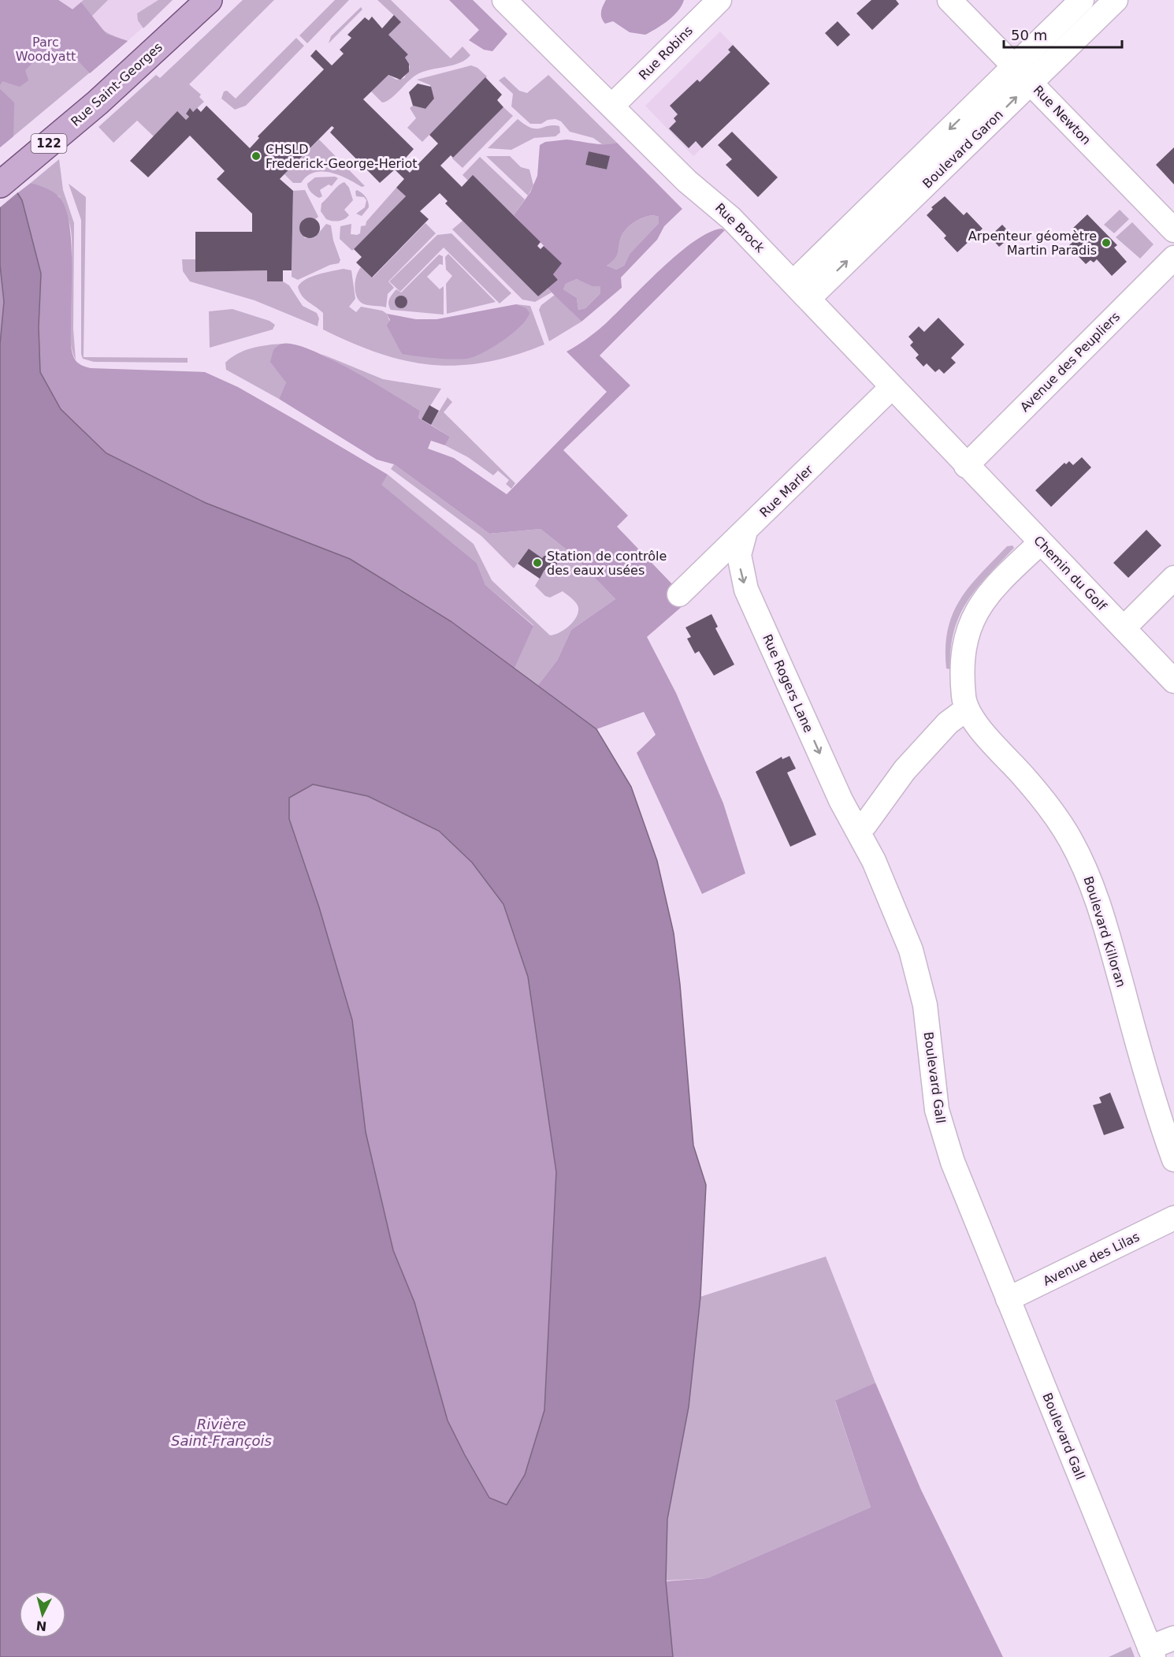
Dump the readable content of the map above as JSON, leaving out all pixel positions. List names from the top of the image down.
{
  "streets": {
    "main road": ["Rue Saint-Georges", "122"],
    "street": [
      "Rue Robins",
      "Rue Newton",
      "Boulevard Garon",
      "Rue Brock",
      "Avenue des Peupliers",
      "Rue Marler",
      "Chemin du Golf",
      "Rue Rogers Lane",
      "Boulevard Killoran",
      "Boulevard Gall",
      "Avenue des Lilas"
    ]
  },
  "crossings": [
    ["Rue Robins", "Rue Brock"],
    ["Rue Newton", "Boulevard Garon"],
    ["Boulevard Garon", "Rue Brock"],
    ["Rue Brock", "Avenue des Peupliers"],
    ["Rue Brock", "Rue Marler"],
    ["Rue Brock", "Chemin du Golf"],
    ["Avenue des Peupliers", "Chemin du Golf"],
    ["Rue Marler", "Rue Rogers Lane"],
    ["Rue Rogers Lane", "Boulevard Gall"],
    ["Boulevard Gall", "Avenue des Lilas"]
  ],
  "one_way": ["Rue Rogers Lane"],
  "water": ["Rivière Saint-François"],
  "parks": ["Parc Woodyatt"],
  "places": ["CHSLD Frederick-George-Heriot", "Arpenteur géomètre Martin Paradis", "Station de contrôle des eaux usées"],
  "scale_bar": "50 m",
  "north": "bottom"
}
